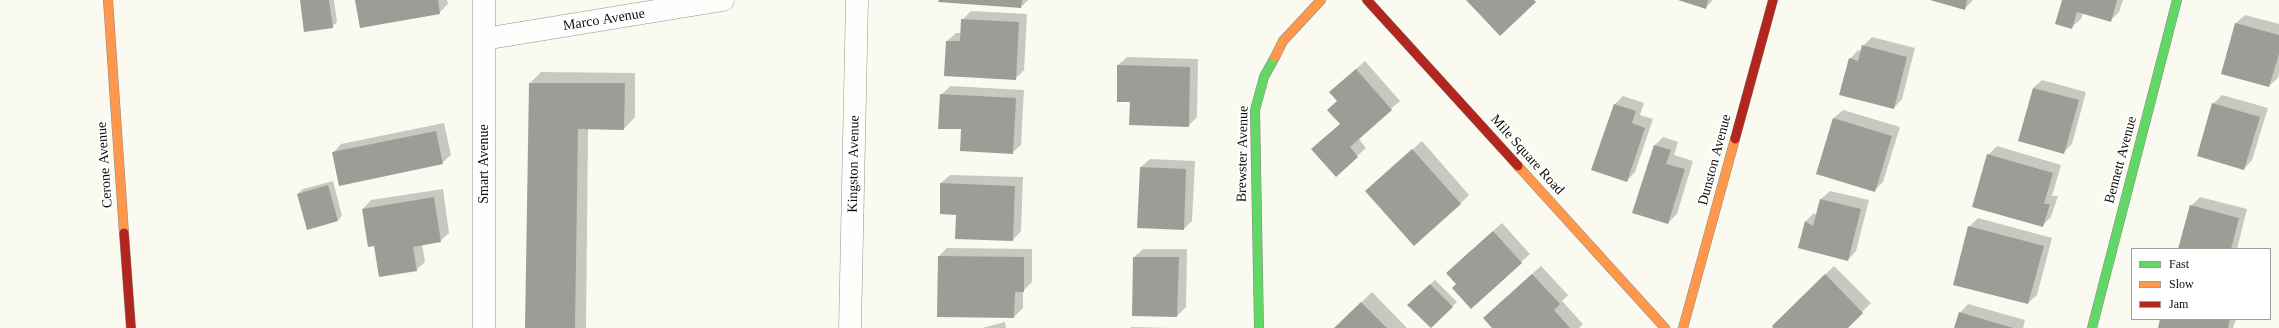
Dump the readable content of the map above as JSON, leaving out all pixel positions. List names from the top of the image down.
{
  "streets": {
    "street": [
      "Marco Avenue",
      "Brewster Avenue",
      "Mile Square Road",
      "Dunston Avenue",
      "Bennett Avenue",
      "Smart Avenue",
      "Kingston Avenue",
      "Cerone Avenue"
    ]
  },
  "crossings": [
    ["Marco Avenue", "Smart Avenue"]
  ],
  "legend": ["Fast", "Slow", "Jam"]
}
